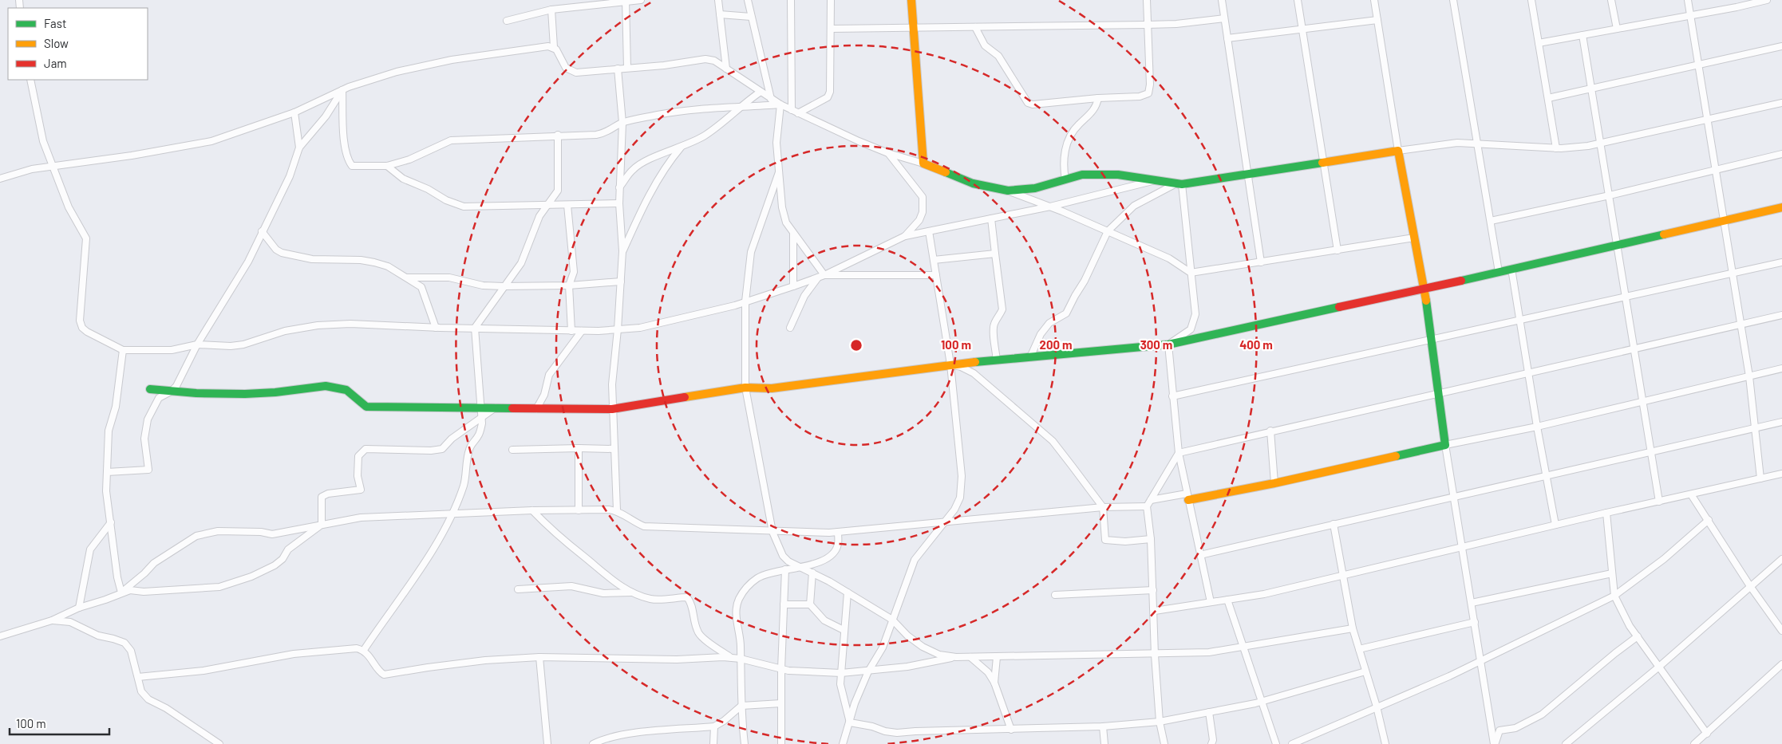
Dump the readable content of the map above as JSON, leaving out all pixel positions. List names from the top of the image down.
{
  "legend": ["Fast", "Slow", "Jam"],
  "scale_bar": "100 m",
  "rings": [
    "100 m",
    "200 m",
    "300 m",
    "400 m"
  ]
}
